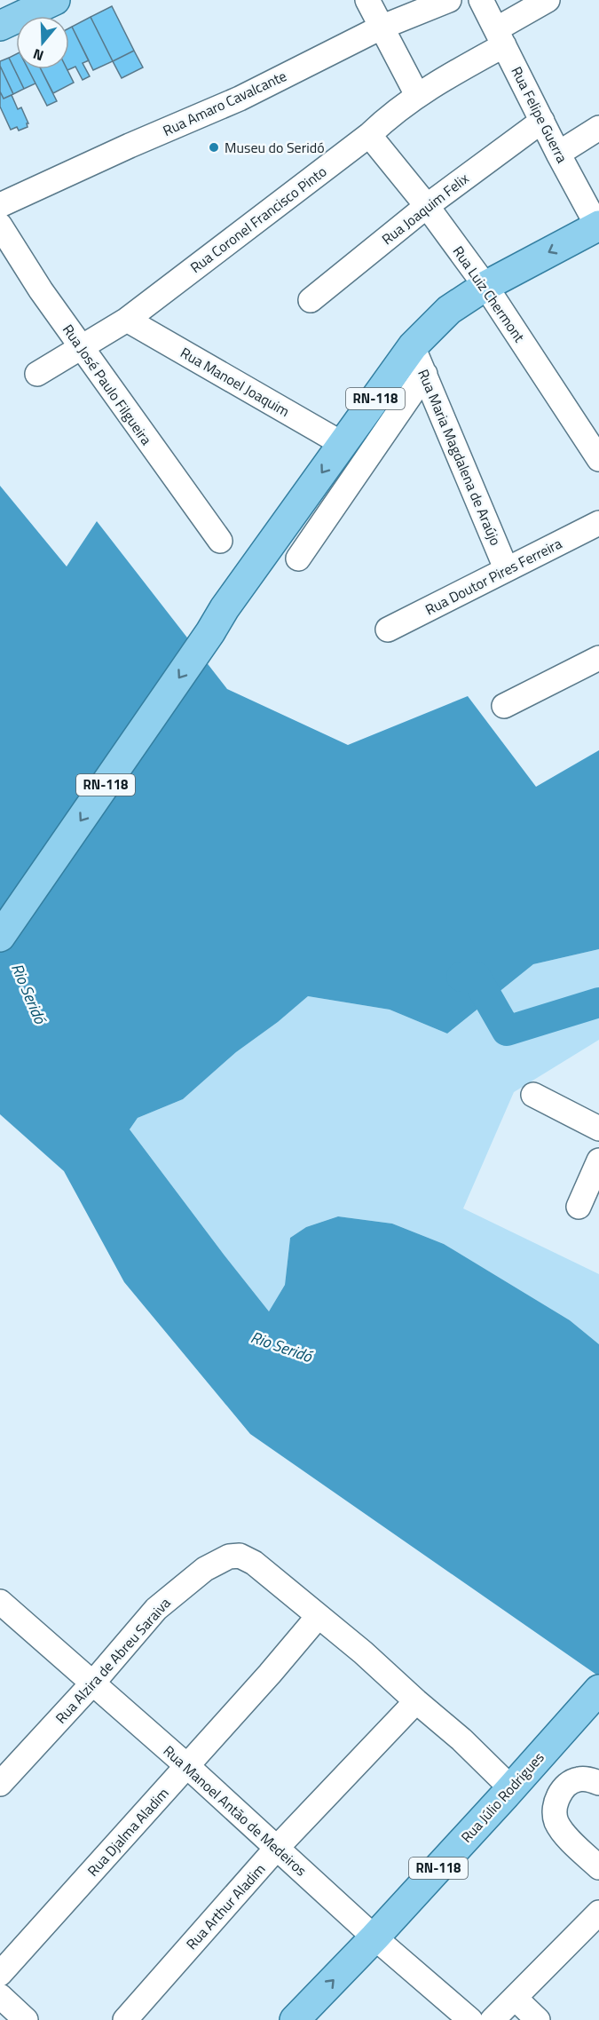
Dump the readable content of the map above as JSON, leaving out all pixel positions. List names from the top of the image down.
{
  "streets": {
    "main road": ["RN-118", "Rua Júlio Rodrigues"],
    "street": [
      "Rua Amaro Cavalcante",
      "Rua Felipe Guerra",
      "Rua Joaquim Felix",
      "Rua Coronel Francisco Pinto",
      "Rua Luiz Chermont",
      "Rua Manoel Joaquim",
      "Rua José Paulo Filgueira",
      "Rua Maria Magdalena de Araújo",
      "Rua Doutor Pires Ferreira",
      "Rua Alzira de Abreu Saraiva",
      "Rua Manoel Antão de Medeiros",
      "Rua Djalma Aladim",
      "Rua Arthur Aladim"
    ]
  },
  "crossings": [
    ["Rua Felipe Guerra", "Rua Joaquim Felix"],
    ["Rua Felipe Guerra", "Rua Coronel Francisco Pinto"],
    ["Rua Felipe Guerra", "RN-118"],
    ["Rua Joaquim Felix", "Rua Luiz Chermont"],
    ["Rua Coronel Francisco Pinto", "Rua Luiz Chermont"],
    ["Rua Coronel Francisco Pinto", "Rua Manoel Joaquim"],
    ["Rua Coronel Francisco Pinto", "Rua José Paulo Filgueira"],
    ["Rua Luiz Chermont", "RN-118"],
    ["Rua Manoel Joaquim", "RN-118"],
    ["RN-118", "Rua Maria Magdalena de Araújo"],
    ["Rua Maria Magdalena de Araújo", "Rua Doutor Pires Ferreira"],
    ["Rua Alzira de Abreu Saraiva", "Rua Manoel Antão de Medeiros"],
    ["Rua Alzira de Abreu Saraiva", "Rua Djalma Aladim"],
    ["Rua Júlio Rodrigues", "Rua Manoel Antão de Medeiros"],
    ["Rua Manoel Antão de Medeiros", "Rua Djalma Aladim"],
    ["Rua Manoel Antão de Medeiros", "Rua Arthur Aladim"]
  ],
  "water": ["Rio Seridó"],
  "places": ["Museu do Seridó"],
  "north": "bottom"
}
